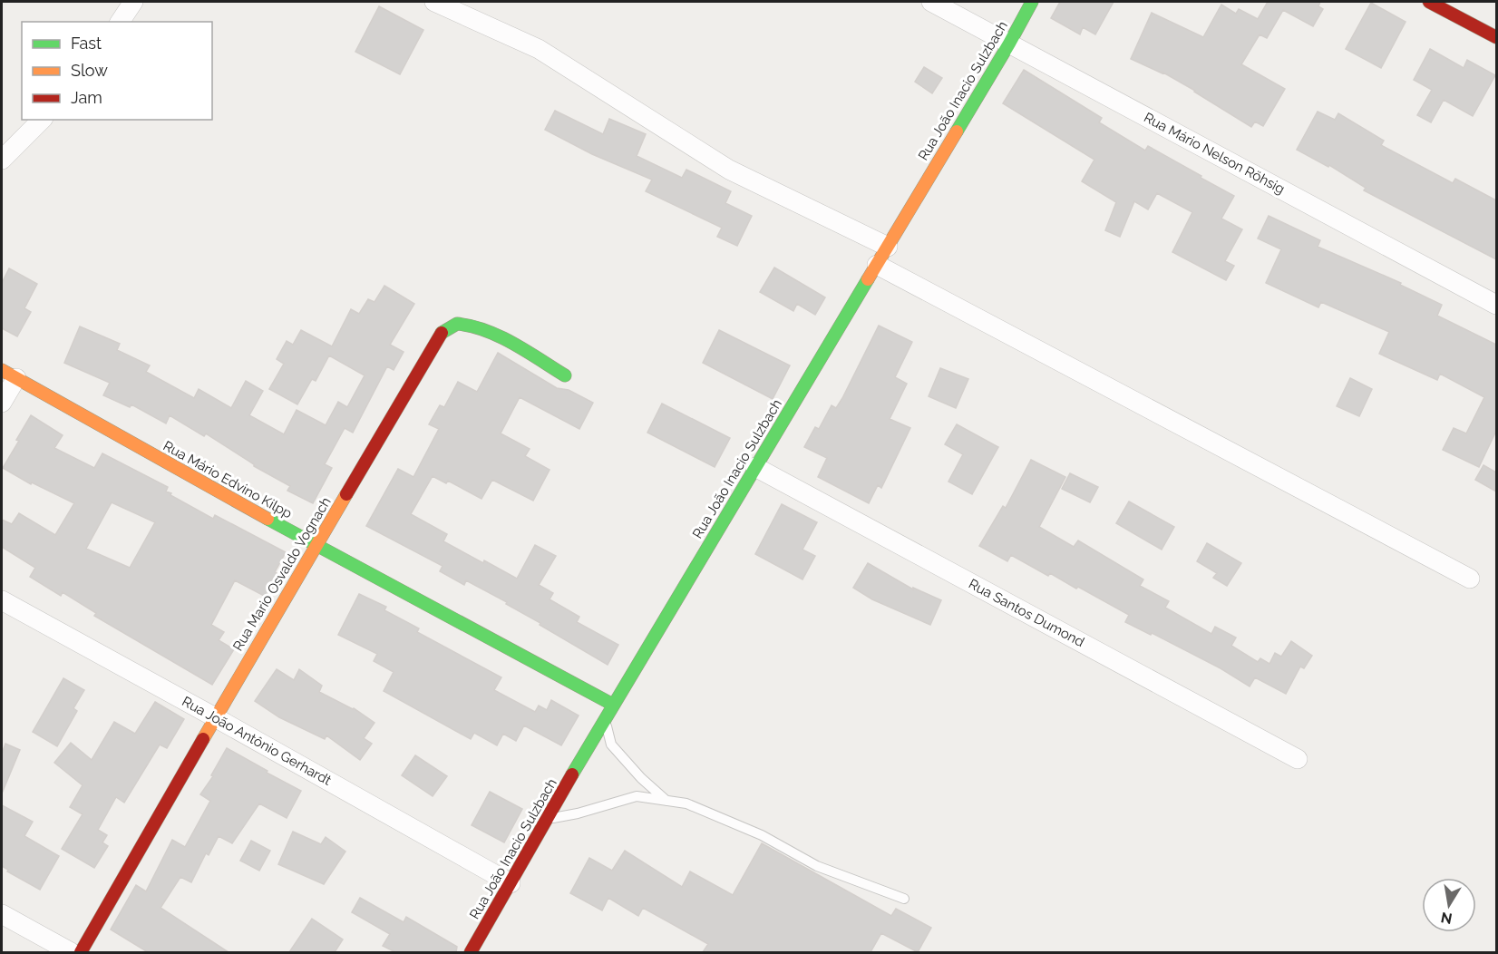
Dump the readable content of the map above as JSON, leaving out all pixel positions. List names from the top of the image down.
{
  "streets": {
    "street": [
      "Rua João Inacio Sulzbach",
      "Rua Mário Nelson Röhsig",
      "Rua Mário Edvino Kilpp",
      "Rua Mario Osvaldo Vognach",
      "Rua Santos Dumond",
      "Rua João Antônio Gerhardt"
    ]
  },
  "crossings": [
    ["Rua João Inacio Sulzbach", "Rua Mário Nelson Röhsig"],
    ["Rua João Inacio Sulzbach", "Rua Mário Edvino Kilpp"],
    ["Rua João Inacio Sulzbach", "Rua Santos Dumond"],
    ["Rua João Inacio Sulzbach", "Rua João Antônio Gerhardt"],
    ["Rua Mário Edvino Kilpp", "Rua Mario Osvaldo Vognach"],
    ["Rua Mario Osvaldo Vognach", "Rua João Antônio Gerhardt"]
  ],
  "legend": ["Fast", "Slow", "Jam"],
  "north": "bottom"
}
